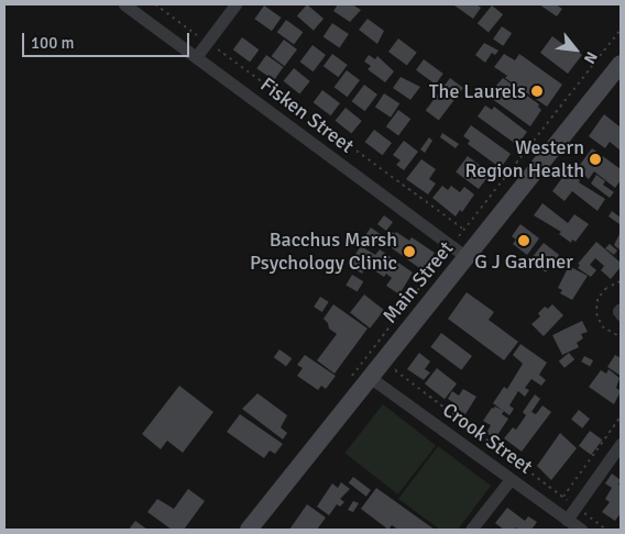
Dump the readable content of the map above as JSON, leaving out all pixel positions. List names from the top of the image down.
{
  "streets": {
    "main road": ["Main Street"],
    "street": ["Fisken Street", "Crook Street"]
  },
  "crossings": [
    ["Fisken Street", "Main Street"],
    ["Main Street", "Crook Street"]
  ],
  "places": [
    "The Laurels",
    "Western Region Health",
    "G J Gardner",
    "Bacchus Marsh Psychology Clinic"
  ],
  "scale_bar": "100 m",
  "north": "bottom right"
}
